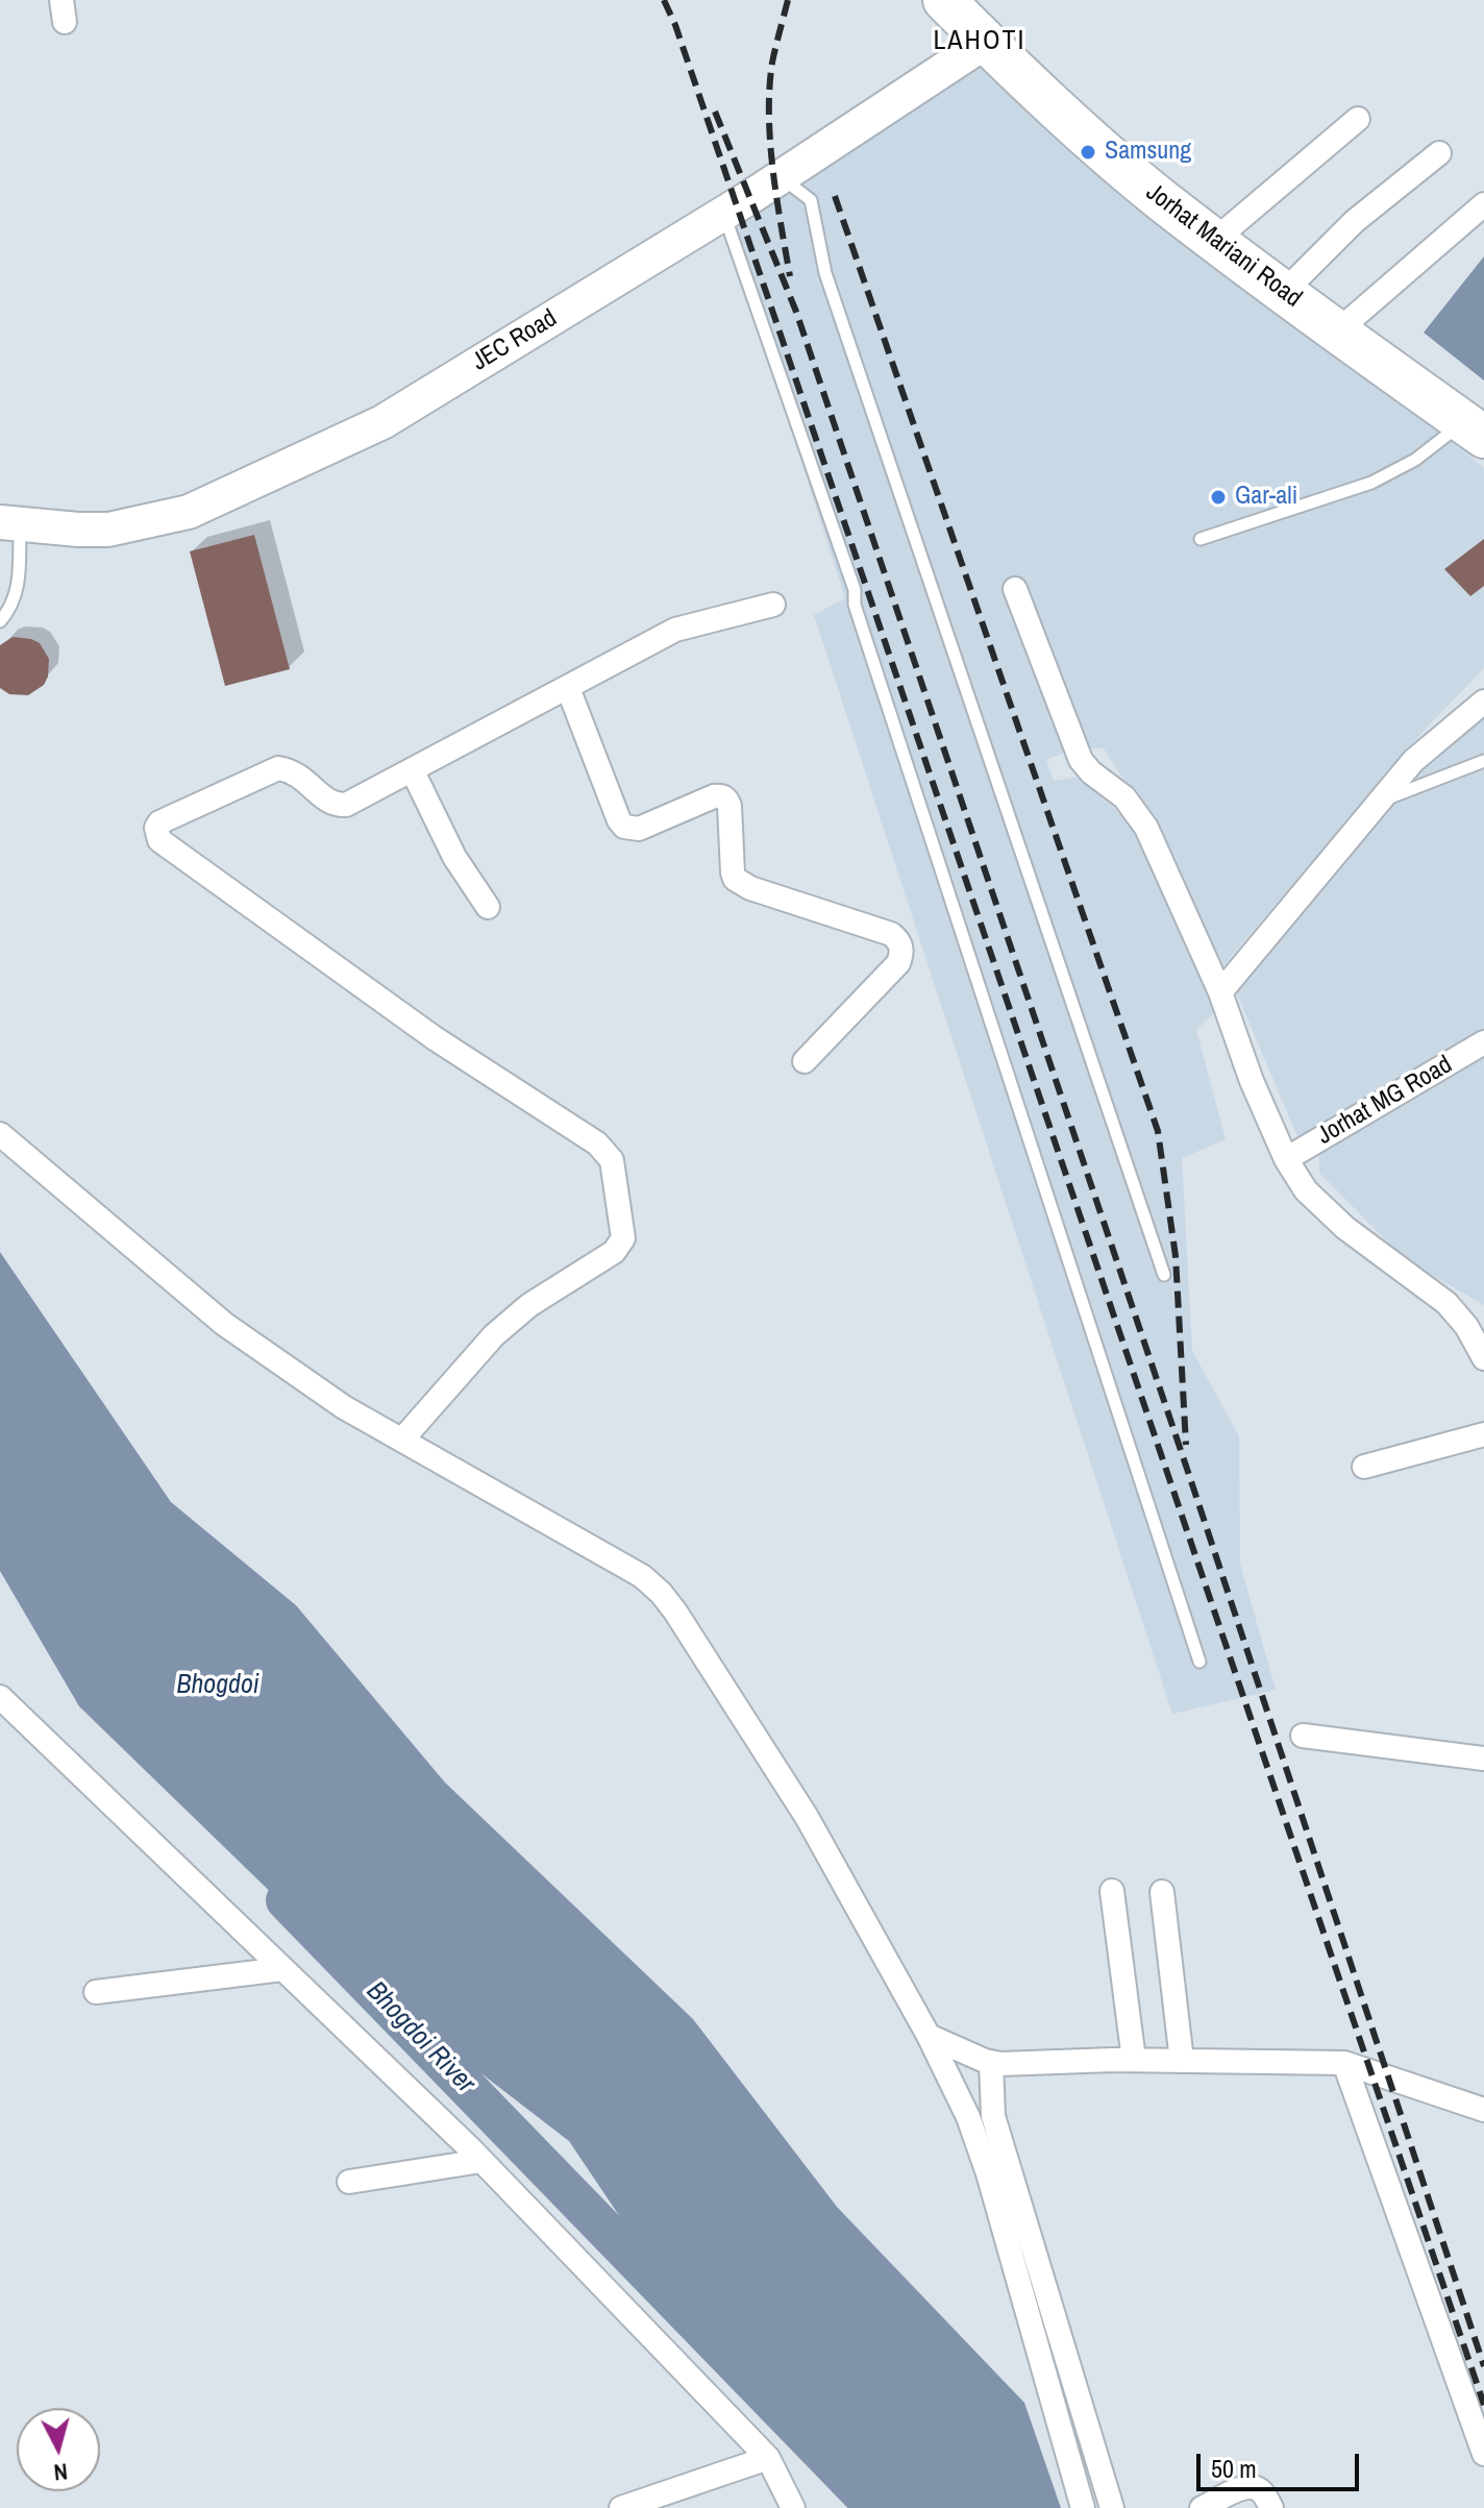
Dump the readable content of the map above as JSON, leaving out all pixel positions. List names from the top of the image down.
{
  "streets": {
    "highway": ["Jorhat Mariani Road"],
    "street": ["JEC Road", "Jorhat MG Road"]
  },
  "crossings": [
    ["Jorhat Mariani Road", "JEC Road"]
  ],
  "districts": ["LAHOTI"],
  "water": ["Bhogdoi", "Bhogdoi River"],
  "places": ["Samsung", "Gar-ali"],
  "scale_bar": "50 m",
  "north": "bottom"
}
